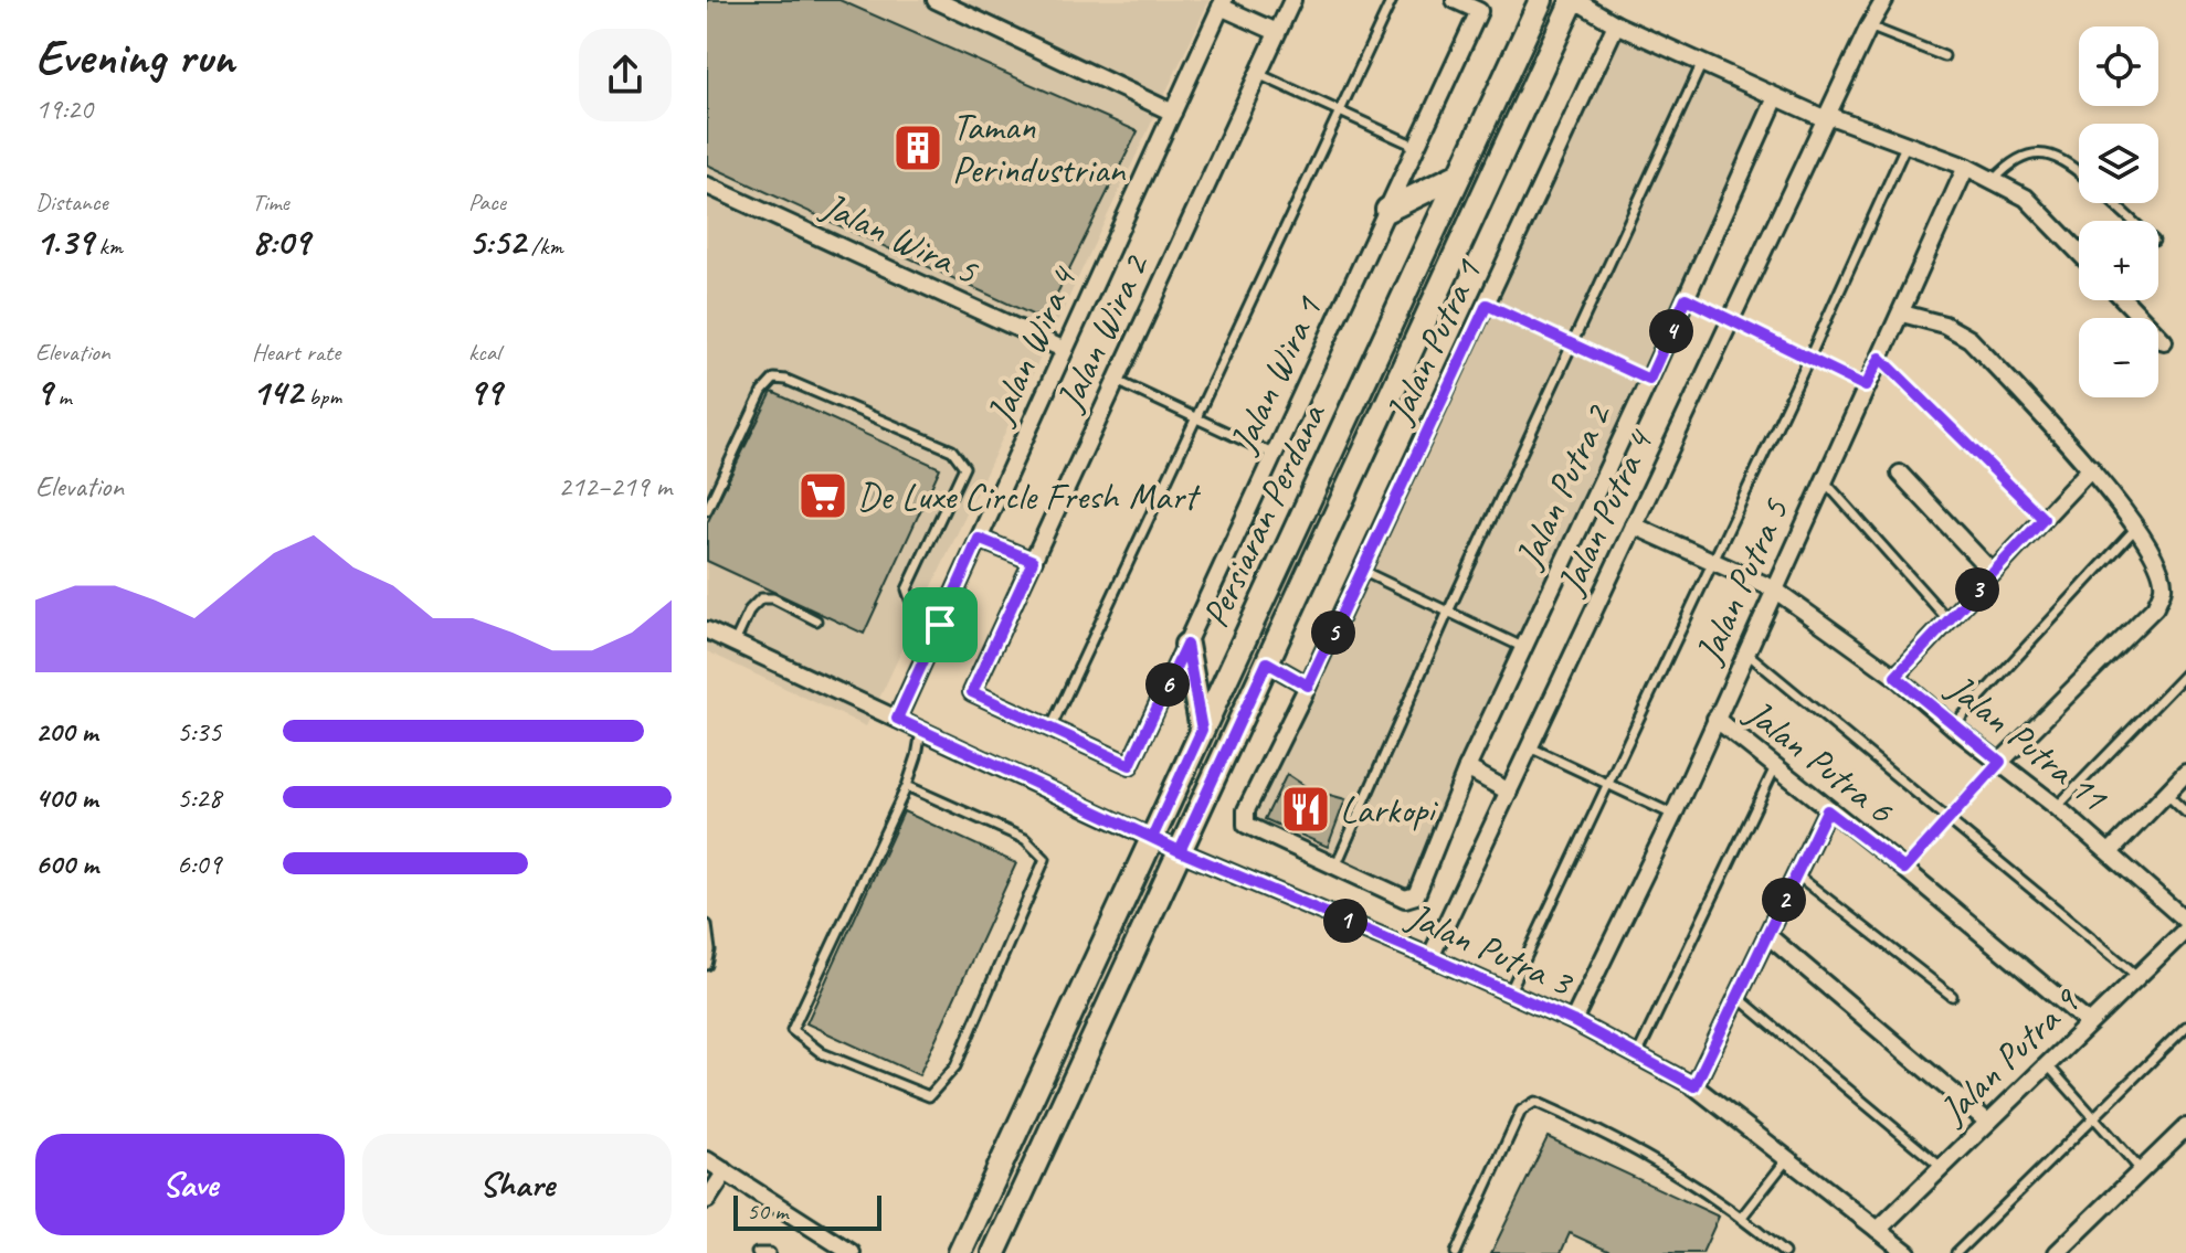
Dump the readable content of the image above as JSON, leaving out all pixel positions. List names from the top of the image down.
{
  "streets": {
    "main road": ["Persiaran Perdana"],
    "street": [
      "Jalan Wira 5",
      "Jalan Wira 2",
      "Jalan Putra 1",
      "Jalan Wira 4",
      "Jalan Wira 1",
      "Jalan Putra 2",
      "Jalan Putra 4",
      "Jalan Putra 5",
      "Jalan Putra 11",
      "Jalan Putra 6",
      "Jalan Putra 3",
      "Jalan Putra 9"
    ]
  },
  "crossings": [
    ["Jalan Wira 5", "Jalan Wira 4"],
    ["Jalan Wira 2", "Jalan Wira 1"],
    ["Jalan Putra 1", "Jalan Putra 2"],
    ["Jalan Wira 4", "Jalan Putra 3"],
    ["Jalan Putra 4", "Jalan Putra 11"],
    ["Jalan Putra 4", "Jalan Putra 3"],
    ["Persiaran Perdana", "Jalan Putra 3"],
    ["Jalan Putra 5", "Jalan Putra 11"],
    ["Jalan Putra 5", "Jalan Putra 6"],
    ["Jalan Putra 5", "Jalan Putra 3"],
    ["Jalan Putra 6", "Jalan Putra 9"],
    ["Jalan Putra 3", "Jalan Putra 9"]
  ],
  "places": {
    "building": ["Taman Perindustrian"],
    "supermarket": ["De Luxe Circle Fresh Mart"],
    "restaurant": ["Larkopi"]
  },
  "scale_bar": "50 m",
  "page": {
    "heading": ["Evening run", "19:20"],
    "map_buttons": ["+", "−"],
    "stats": [
      ["Distance", "1.39 km"],
      ["Time", "8:09"],
      ["Pace", "5:52 /km"],
      ["Elevation", "9 m"],
      ["Heart rate", "142 bpm"],
      ["kcal", "99"]
    ],
    "pins": [
      "4",
      "3",
      "5",
      "6",
      "2",
      "1"
    ],
    "chart": ["Elevation", "212–219 m"],
    "list": [
      {
        "name": "200 m",
        "note": "5:35"
      },
      {
        "name": "400 m",
        "note": "5:28"
      },
      {
        "name": "600 m",
        "note": "6:09"
      }
    ],
    "buttons": ["Save", "Share"],
    "scale": "50 m"
  }
}
